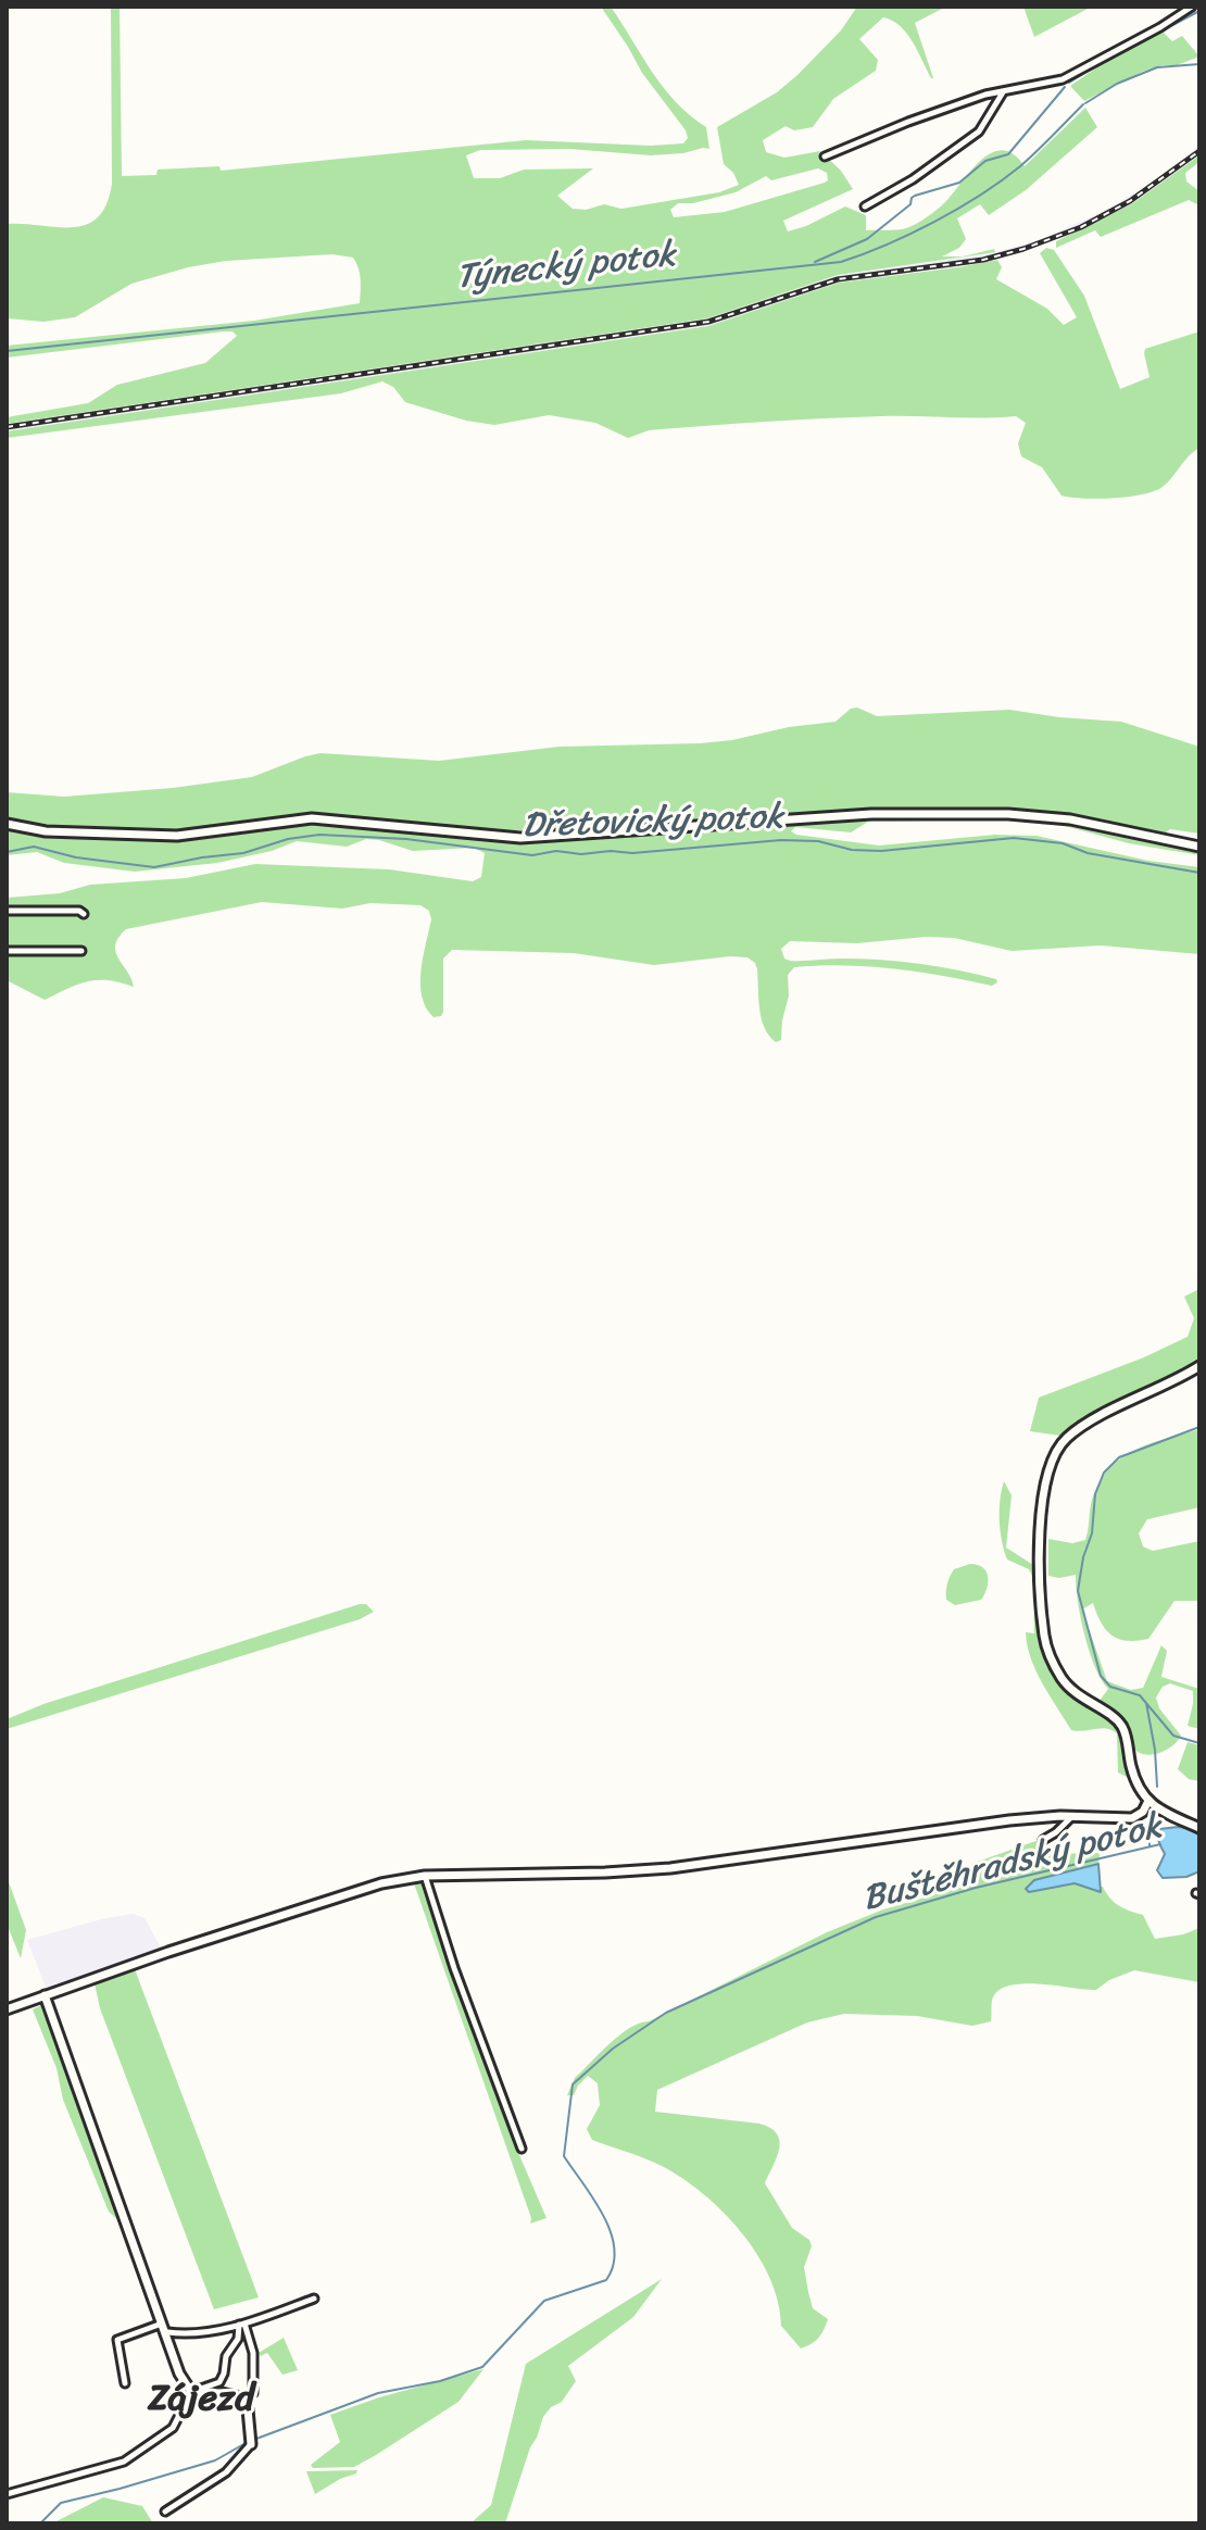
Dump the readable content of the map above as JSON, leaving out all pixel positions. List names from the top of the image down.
{
  "districts": ["Zájezd"],
  "water": ["Týnecký potok", "Dřetovický potok", "Buštěhradský potok"]
}
